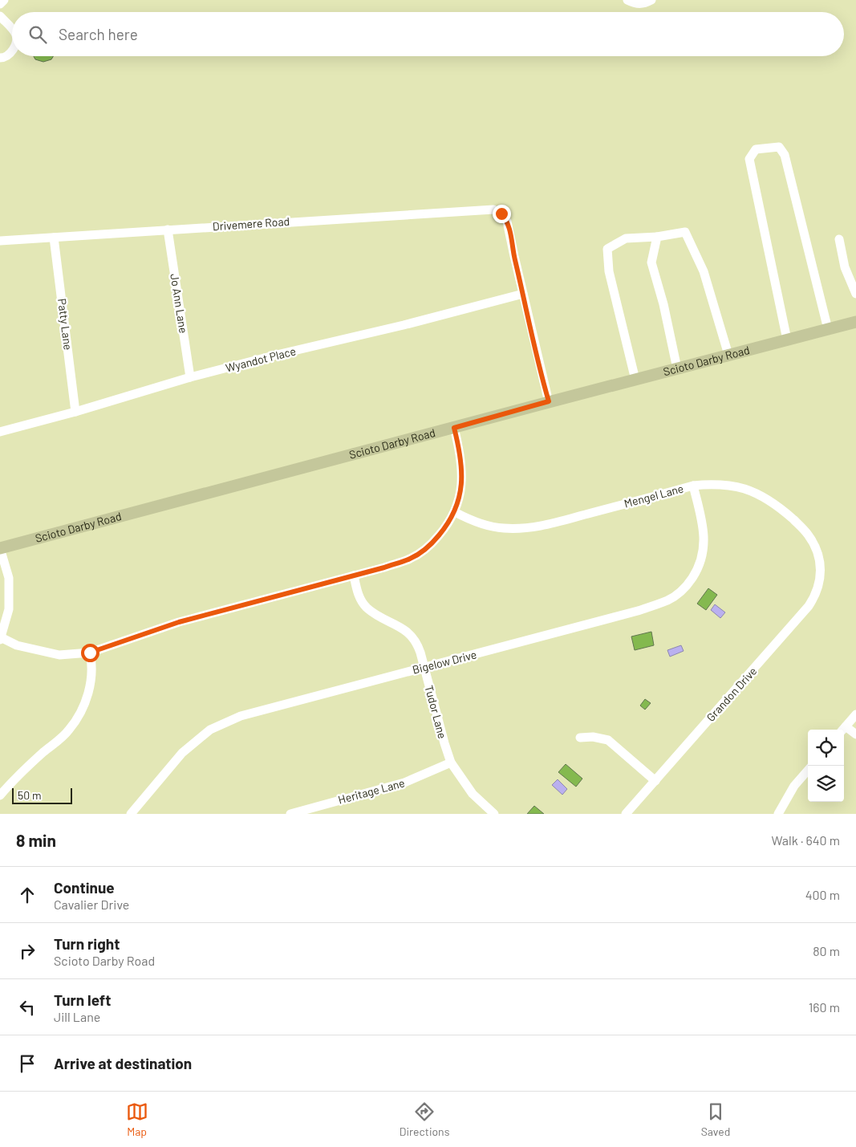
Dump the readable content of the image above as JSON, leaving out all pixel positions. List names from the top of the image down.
{
  "streets": {
    "main road": ["Scioto Darby Road"],
    "street": [
      "Drivemere Road",
      "Jo Ann Lane",
      "Patty Lane",
      "Wyandot Place",
      "Mengel Lane",
      "Bigelow Drive",
      "Grandon Drive",
      "Tudor Lane",
      "Heritage Lane"
    ]
  },
  "crossings": [
    ["Drivemere Road", "Jo Ann Lane"],
    ["Drivemere Road", "Patty Lane"],
    ["Drivemere Road", "Wyandot Place"],
    ["Jo Ann Lane", "Wyandot Place"],
    ["Patty Lane", "Wyandot Place"],
    ["Mengel Lane", "Bigelow Drive"],
    ["Mengel Lane", "Grandon Drive"],
    ["Bigelow Drive", "Tudor Lane"],
    ["Tudor Lane", "Heritage Lane"]
  ],
  "scale_bar": "50 m",
  "page": {
    "search": "Search here",
    "scale": "50 m",
    "heading": ["8 min", "Walk · 640 m"],
    "list": [
      ["Continue", "Cavalier Drive", "400 m"],
      ["Turn right", "Scioto Darby Road", "80 m"],
      ["Turn left", "Jill Lane", "160 m"],
      "Arrive at destination"
    ],
    "nav": ["Map", "Directions", "Saved"]
  }
}
